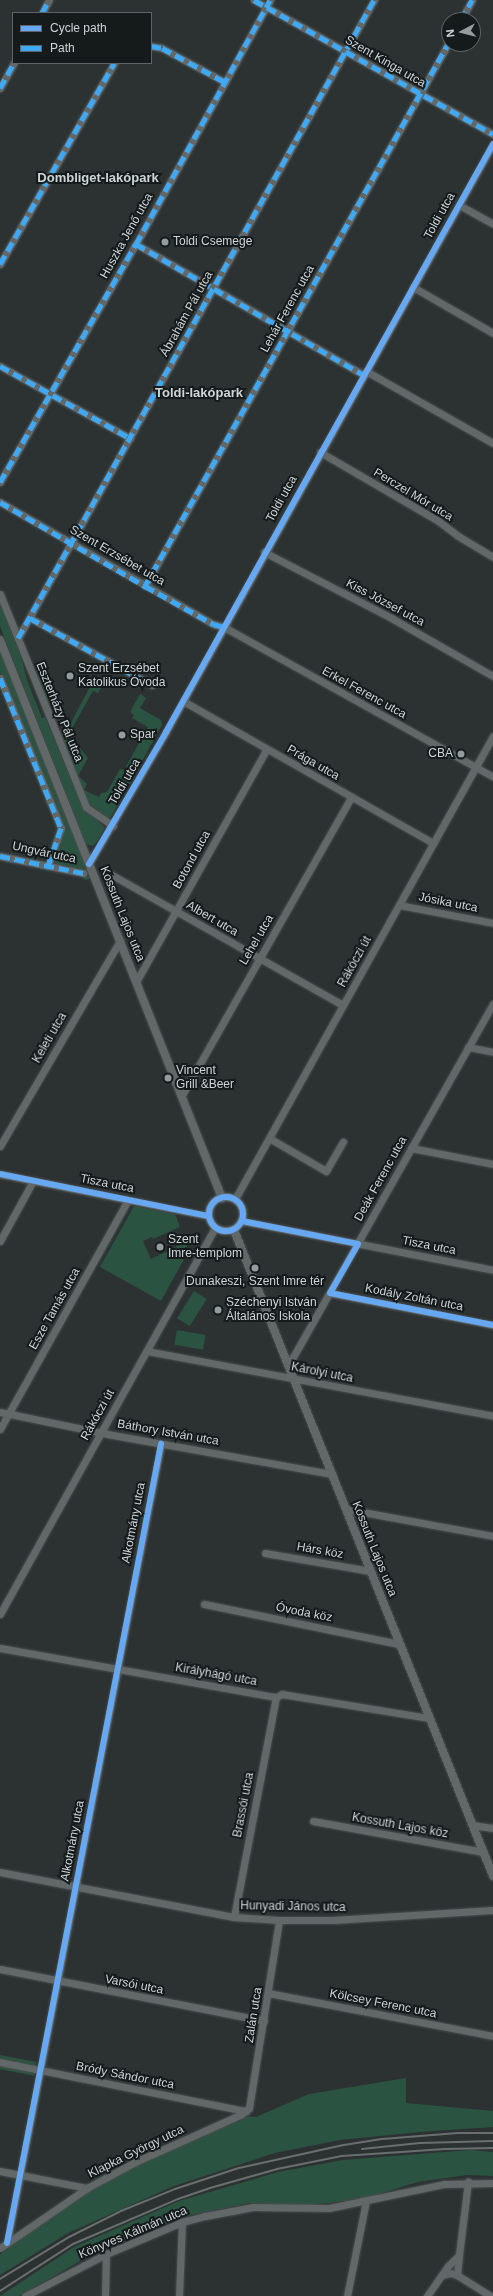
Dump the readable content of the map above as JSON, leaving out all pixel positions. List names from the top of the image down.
{
  "streets": {
    "street": [
      "Szent Kinga utca",
      "Toldi utca",
      "Huszka Jenő utca",
      "Lehár Ferenc utca",
      "Ábrahám Pál utca",
      "Perczel Mór utca",
      "Szent Erzsébet utca",
      "Kiss József utca",
      "Erkel Ferenc utca",
      "Eszterházy Pál utca",
      "Prága utca",
      "Ungvár utca",
      "Botond utca",
      "Jósika utca",
      "Kossuth Lajos utca",
      "Albert utca",
      "Lehel utca",
      "Rákóczi út",
      "Keleti utca",
      "Deák Ferenc utca",
      "Tisza utca",
      "Kodály Zoltán utca",
      "Esze Tamás utca",
      "Károlyi utca",
      "Báthory István utca",
      "Alkotmány utca",
      "Hárs köz",
      "Óvoda köz",
      "Királyhágó utca",
      "Brassói utca",
      "Kossuth Lajos köz",
      "Hunyadi János utca",
      "Varsói utca",
      "Kölcsey Ferenc utca",
      "Zalán utca",
      "Bródy Sándor utca",
      "Klapka György utca",
      "Könyves Kálmán utca"
    ]
  },
  "crossings": [
    ["Szent Kinga utca", "Huszka Jenő utca"],
    ["Szent Kinga utca", "Lehár Ferenc utca"],
    ["Szent Kinga utca", "Ábrahám Pál utca"],
    ["Toldi utca", "Perczel Mór utca"],
    ["Toldi utca", "Szent Erzsébet utca"],
    ["Toldi utca", "Kiss József utca"],
    ["Toldi utca", "Erkel Ferenc utca"],
    ["Toldi utca", "Eszterházy Pál utca"],
    ["Toldi utca", "Prága utca"],
    ["Toldi utca", "Kossuth Lajos utca"],
    ["Lehár Ferenc utca", "Szent Erzsébet utca"],
    ["Ábrahám Pál utca", "Szent Erzsébet utca"],
    ["Ábrahám Pál utca", "Eszterházy Pál utca"],
    ["Szent Erzsébet utca", "Erkel Ferenc utca"],
    ["Erkel Ferenc utca", "Rákóczi út"],
    ["Prága utca", "Botond utca"],
    ["Prága utca", "Lehel utca"],
    ["Prága utca", "Rákóczi út"],
    ["Botond utca", "Kossuth Lajos utca"],
    ["Botond utca", "Albert utca"],
    ["Jósika utca", "Rákóczi út"],
    ["Kossuth Lajos utca", "Lehel utca"],
    ["Kossuth Lajos utca", "Rákóczi út"],
    ["Kossuth Lajos utca", "Keleti utca"],
    ["Kossuth Lajos utca", "Deák Ferenc utca"],
    ["Kossuth Lajos utca", "Tisza utca"],
    ["Kossuth Lajos utca", "Károlyi utca"],
    ["Kossuth Lajos utca", "Báthory István utca"],
    ["Kossuth Lajos utca", "Hárs köz"],
    ["Kossuth Lajos utca", "Óvoda köz"],
    ["Kossuth Lajos utca", "Királyhágó utca"],
    ["Kossuth Lajos utca", "Kossuth Lajos köz"],
    ["Albert utca", "Lehel utca"],
    ["Albert utca", "Rákóczi út"],
    ["Rákóczi út", "Tisza utca"],
    ["Rákóczi út", "Károlyi utca"],
    ["Rákóczi út", "Báthory István utca"],
    ["Deák Ferenc utca", "Tisza utca"],
    ["Deák Ferenc utca", "Kodály Zoltán utca"],
    ["Tisza utca", "Esze Tamás utca"],
    ["Esze Tamás utca", "Báthory István utca"],
    ["Báthory István utca", "Alkotmány utca"],
    ["Alkotmány utca", "Királyhágó utca"],
    ["Alkotmány utca", "Hunyadi János utca"],
    ["Alkotmány utca", "Varsói utca"],
    ["Alkotmány utca", "Bródy Sándor utca"],
    ["Alkotmány utca", "Klapka György utca"],
    ["Királyhágó utca", "Brassói utca"],
    ["Brassói utca", "Hunyadi János utca"],
    ["Hunyadi János utca", "Zalán utca"],
    ["Varsói utca", "Zalán utca"],
    ["Kölcsey Ferenc utca", "Zalán utca"],
    ["Zalán utca", "Bródy Sándor utca"],
    ["Zalán utca", "Klapka György utca"],
    ["Bródy Sándor utca", "Klapka György utca"]
  ],
  "districts": ["Dombliget-lakópark", "Toldi-lakópark"],
  "places": [
    "Toldi Csemege",
    "Szent Erzsébet Katolikus Óvoda",
    "Spar",
    "CBA",
    "Vincent Grill &Beer",
    "Szent Imre-templom",
    "Dunakeszi, Szent Imre tér",
    "Széchenyi István Általános Iskola"
  ],
  "legend": ["Cycle path", "Path"],
  "north": "left"
}
